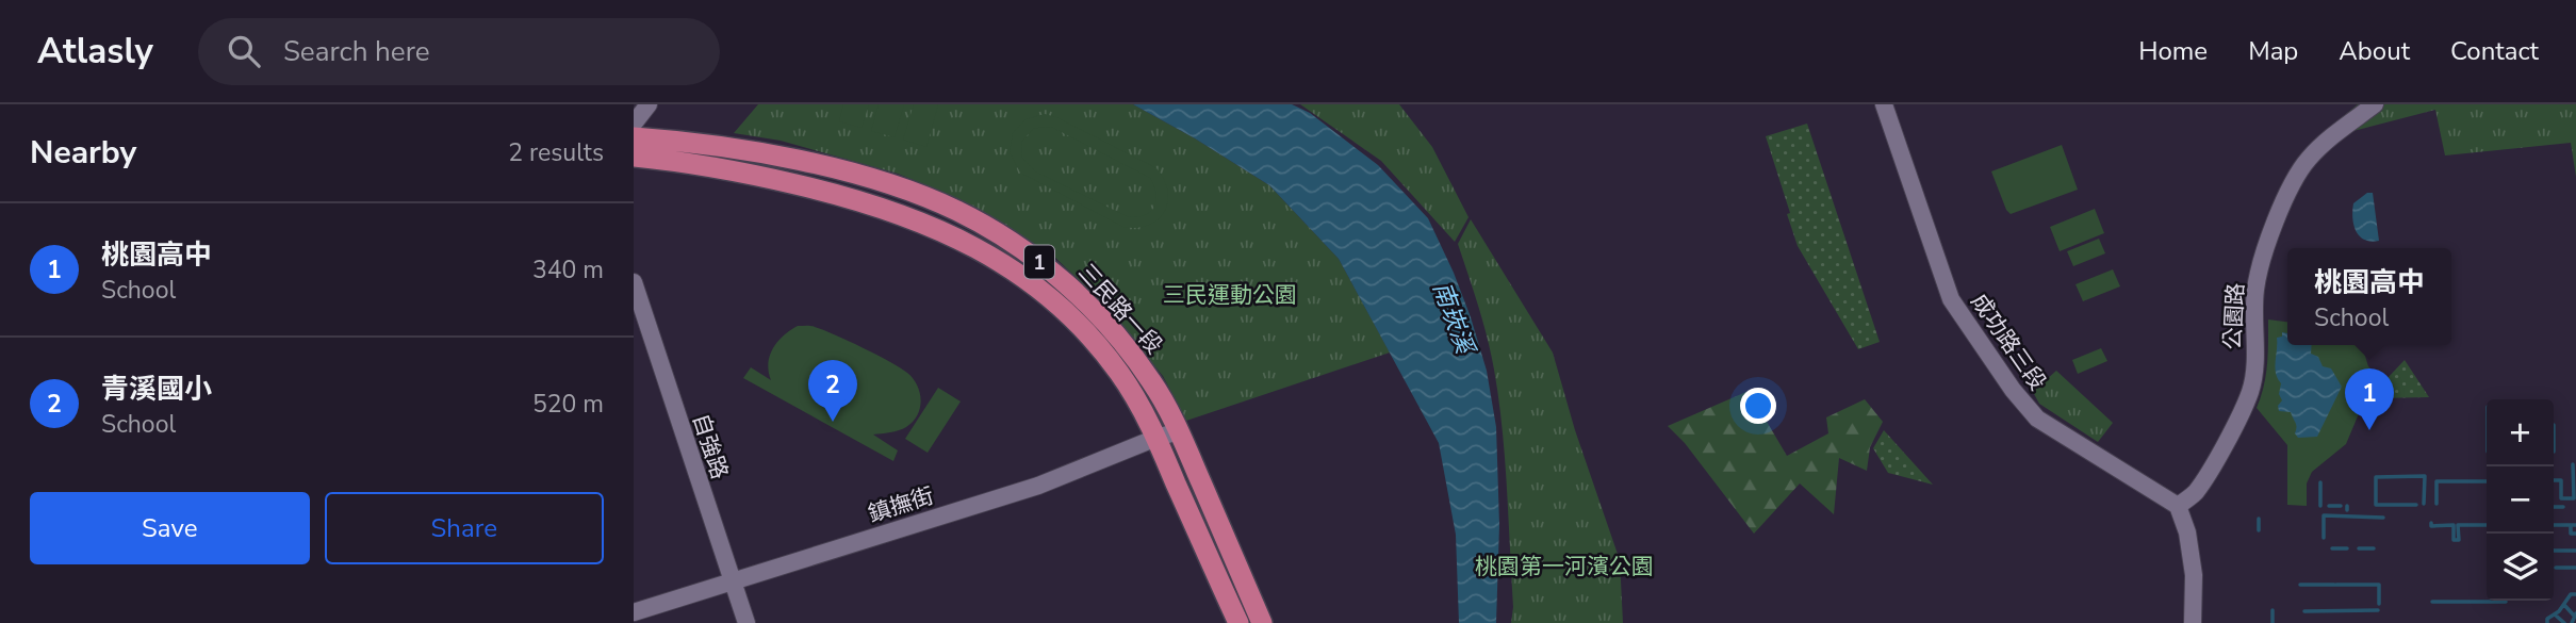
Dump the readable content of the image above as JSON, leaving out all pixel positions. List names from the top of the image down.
{
  "streets": {
    "main road": ["1", "三民路一段"],
    "street": [
      "公園路",
      "成功路三段",
      "自強路",
      "鎮撫街"
    ]
  },
  "crossings": [
    ["三民路一段", "鎮撫街"],
    ["公園路", "成功路三段"],
    ["自強路", "鎮撫街"]
  ],
  "water": ["南崁溪"],
  "parks": ["三民運動公園", "桃園第一河濱公園"],
  "page": {
    "header": "Atlasly",
    "search": "Search here",
    "nav": [
      "Home",
      "Map",
      "About",
      "Contact"
    ],
    "heading": ["Nearby", "2 results"],
    "list": [
      {
        "mark": "1",
        "name": "桃園高中",
        "note": "School",
        "value": "340 m"
      },
      {
        "mark": "2",
        "name": "青溪國小",
        "note": "School",
        "value": "520 m"
      }
    ],
    "popup": ["桃園高中", "School"],
    "pins": ["2", "1"],
    "map_buttons": ["+", "−"],
    "buttons": ["Save", "Share"]
  }
}
